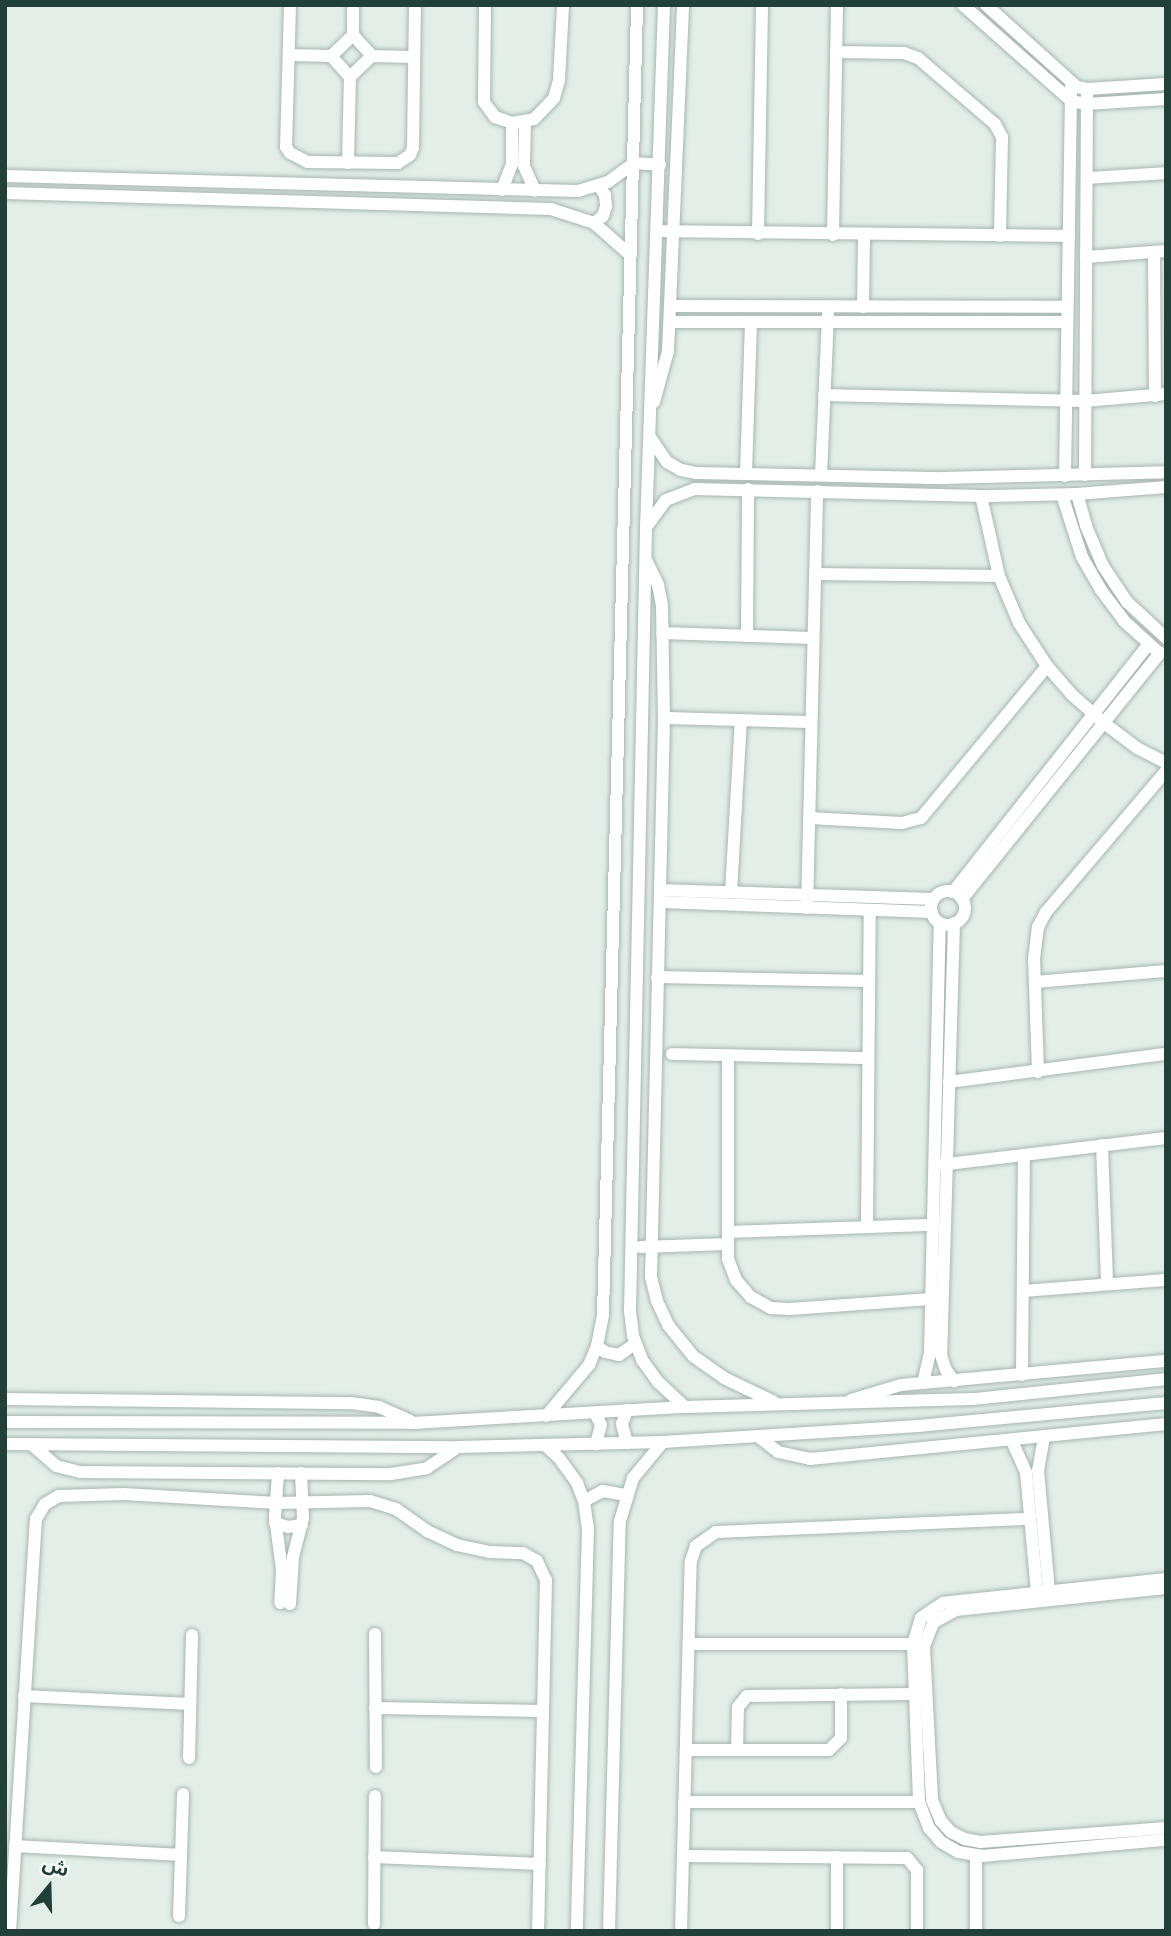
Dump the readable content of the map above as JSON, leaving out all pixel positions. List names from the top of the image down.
{
  "north": "top"
}
